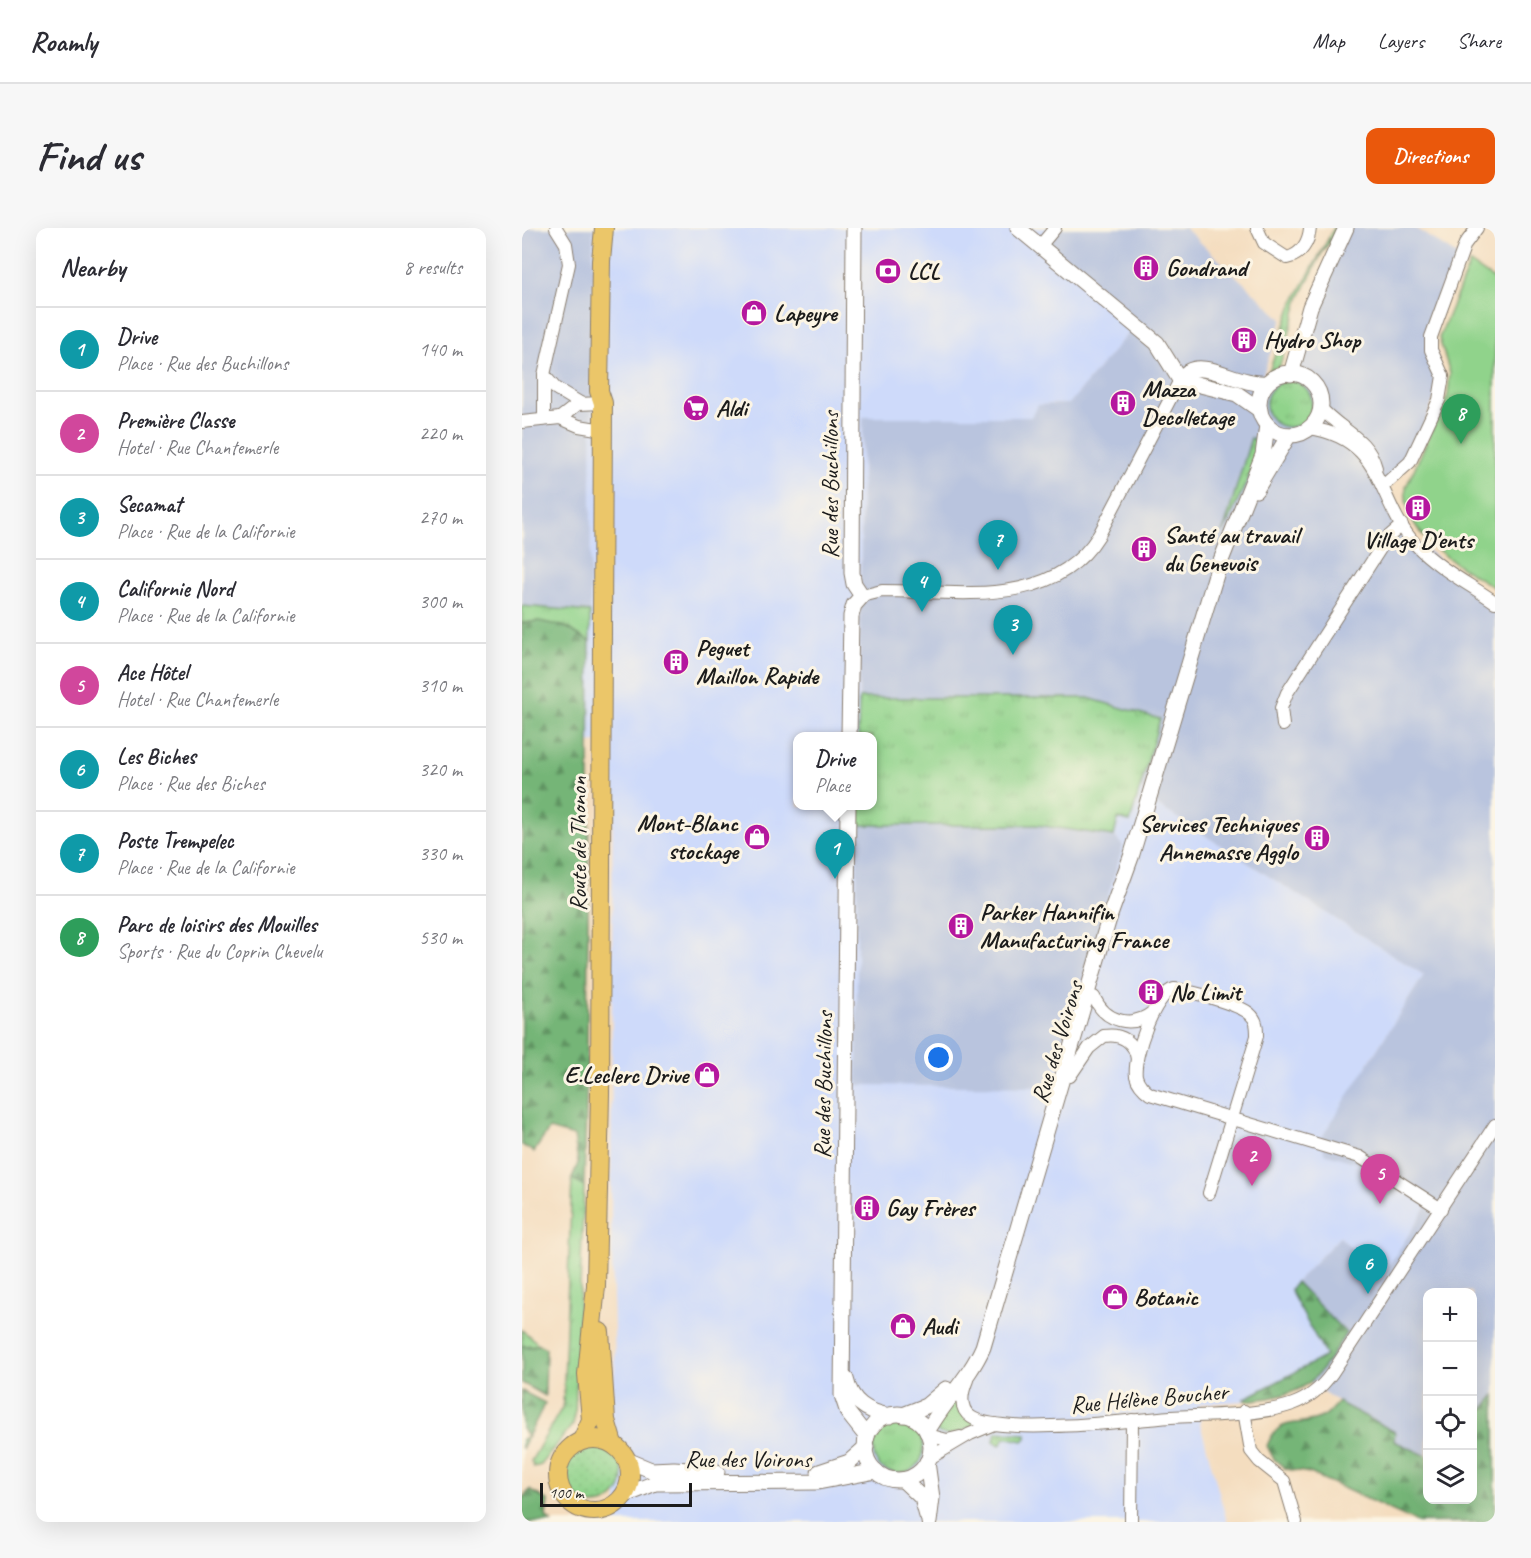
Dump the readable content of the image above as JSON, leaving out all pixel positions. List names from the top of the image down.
{
  "streets": {
    "main road": ["Route de Thonon"],
    "street": ["Rue des Buchillons", "Rue des Voirons", "Rue Hélène Boucher"]
  },
  "crossings": [
    ["Rue des Buchillons", "Rue des Voirons"],
    ["Rue des Buchillons", "Rue Hélène Boucher"],
    ["Route de Thonon", "Rue des Voirons"],
    ["Rue des Voirons", "Rue Hélène Boucher"]
  ],
  "places": {
    "building": [
      "Gondrand",
      "Hydro Shop",
      "Mazza Decolletage",
      "Village D'ents",
      "Santé au travail du Genevois",
      "Peguet Maillon Rapide",
      "Services Techniques Annemasse Agglo",
      "Parker Hannifin Manufacturing France",
      "No Limit",
      "Gay Frères"
    ],
    "bank": ["LCL"],
    "shop": [
      "Lapeyre",
      "Mont-Blanc stockage",
      "E.Leclerc Drive",
      "Botanic",
      "Audi"
    ],
    "supermarket": ["Aldi"]
  },
  "scale_bar": "100 m",
  "page": {
    "header": "Roamly",
    "nav": ["Map", "Layers", "Share"],
    "buttons": "Directions",
    "title": "Find us",
    "heading": ["Nearby", "8 results"],
    "list": [
      {
        "mark": "1",
        "name": "Drive",
        "note": "Place · Rue des Buchillons",
        "value": "140 m"
      },
      {
        "mark": "2",
        "name": "Première Classe",
        "note": "Hotel · Rue Chantemerle",
        "value": "220 m"
      },
      {
        "mark": "3",
        "name": "Secamat",
        "note": "Place · Rue de la Californie",
        "value": "270 m"
      },
      {
        "mark": "4",
        "name": "Californie Nord",
        "note": "Place · Rue de la Californie",
        "value": "300 m"
      },
      {
        "mark": "5",
        "name": "Ace Hôtel",
        "note": "Hotel · Rue Chantemerle",
        "value": "310 m"
      },
      {
        "mark": "6",
        "name": "Les Biches",
        "note": "Place · Rue des Biches",
        "value": "320 m"
      },
      {
        "mark": "7",
        "name": "Poste Trempelec",
        "note": "Place · Rue de la Californie",
        "value": "330 m"
      },
      {
        "mark": "8",
        "name": "Parc de loisirs des Mouilles",
        "note": "Sports · Rue du Coprin Chevelu",
        "value": "530 m"
      }
    ],
    "pins": [
      "8",
      "7",
      "4",
      "3",
      "1",
      "2",
      "5",
      "6"
    ],
    "popup": ["Drive", "Place"],
    "map_buttons": ["+", "−"],
    "scale": "100 m"
  }
}
